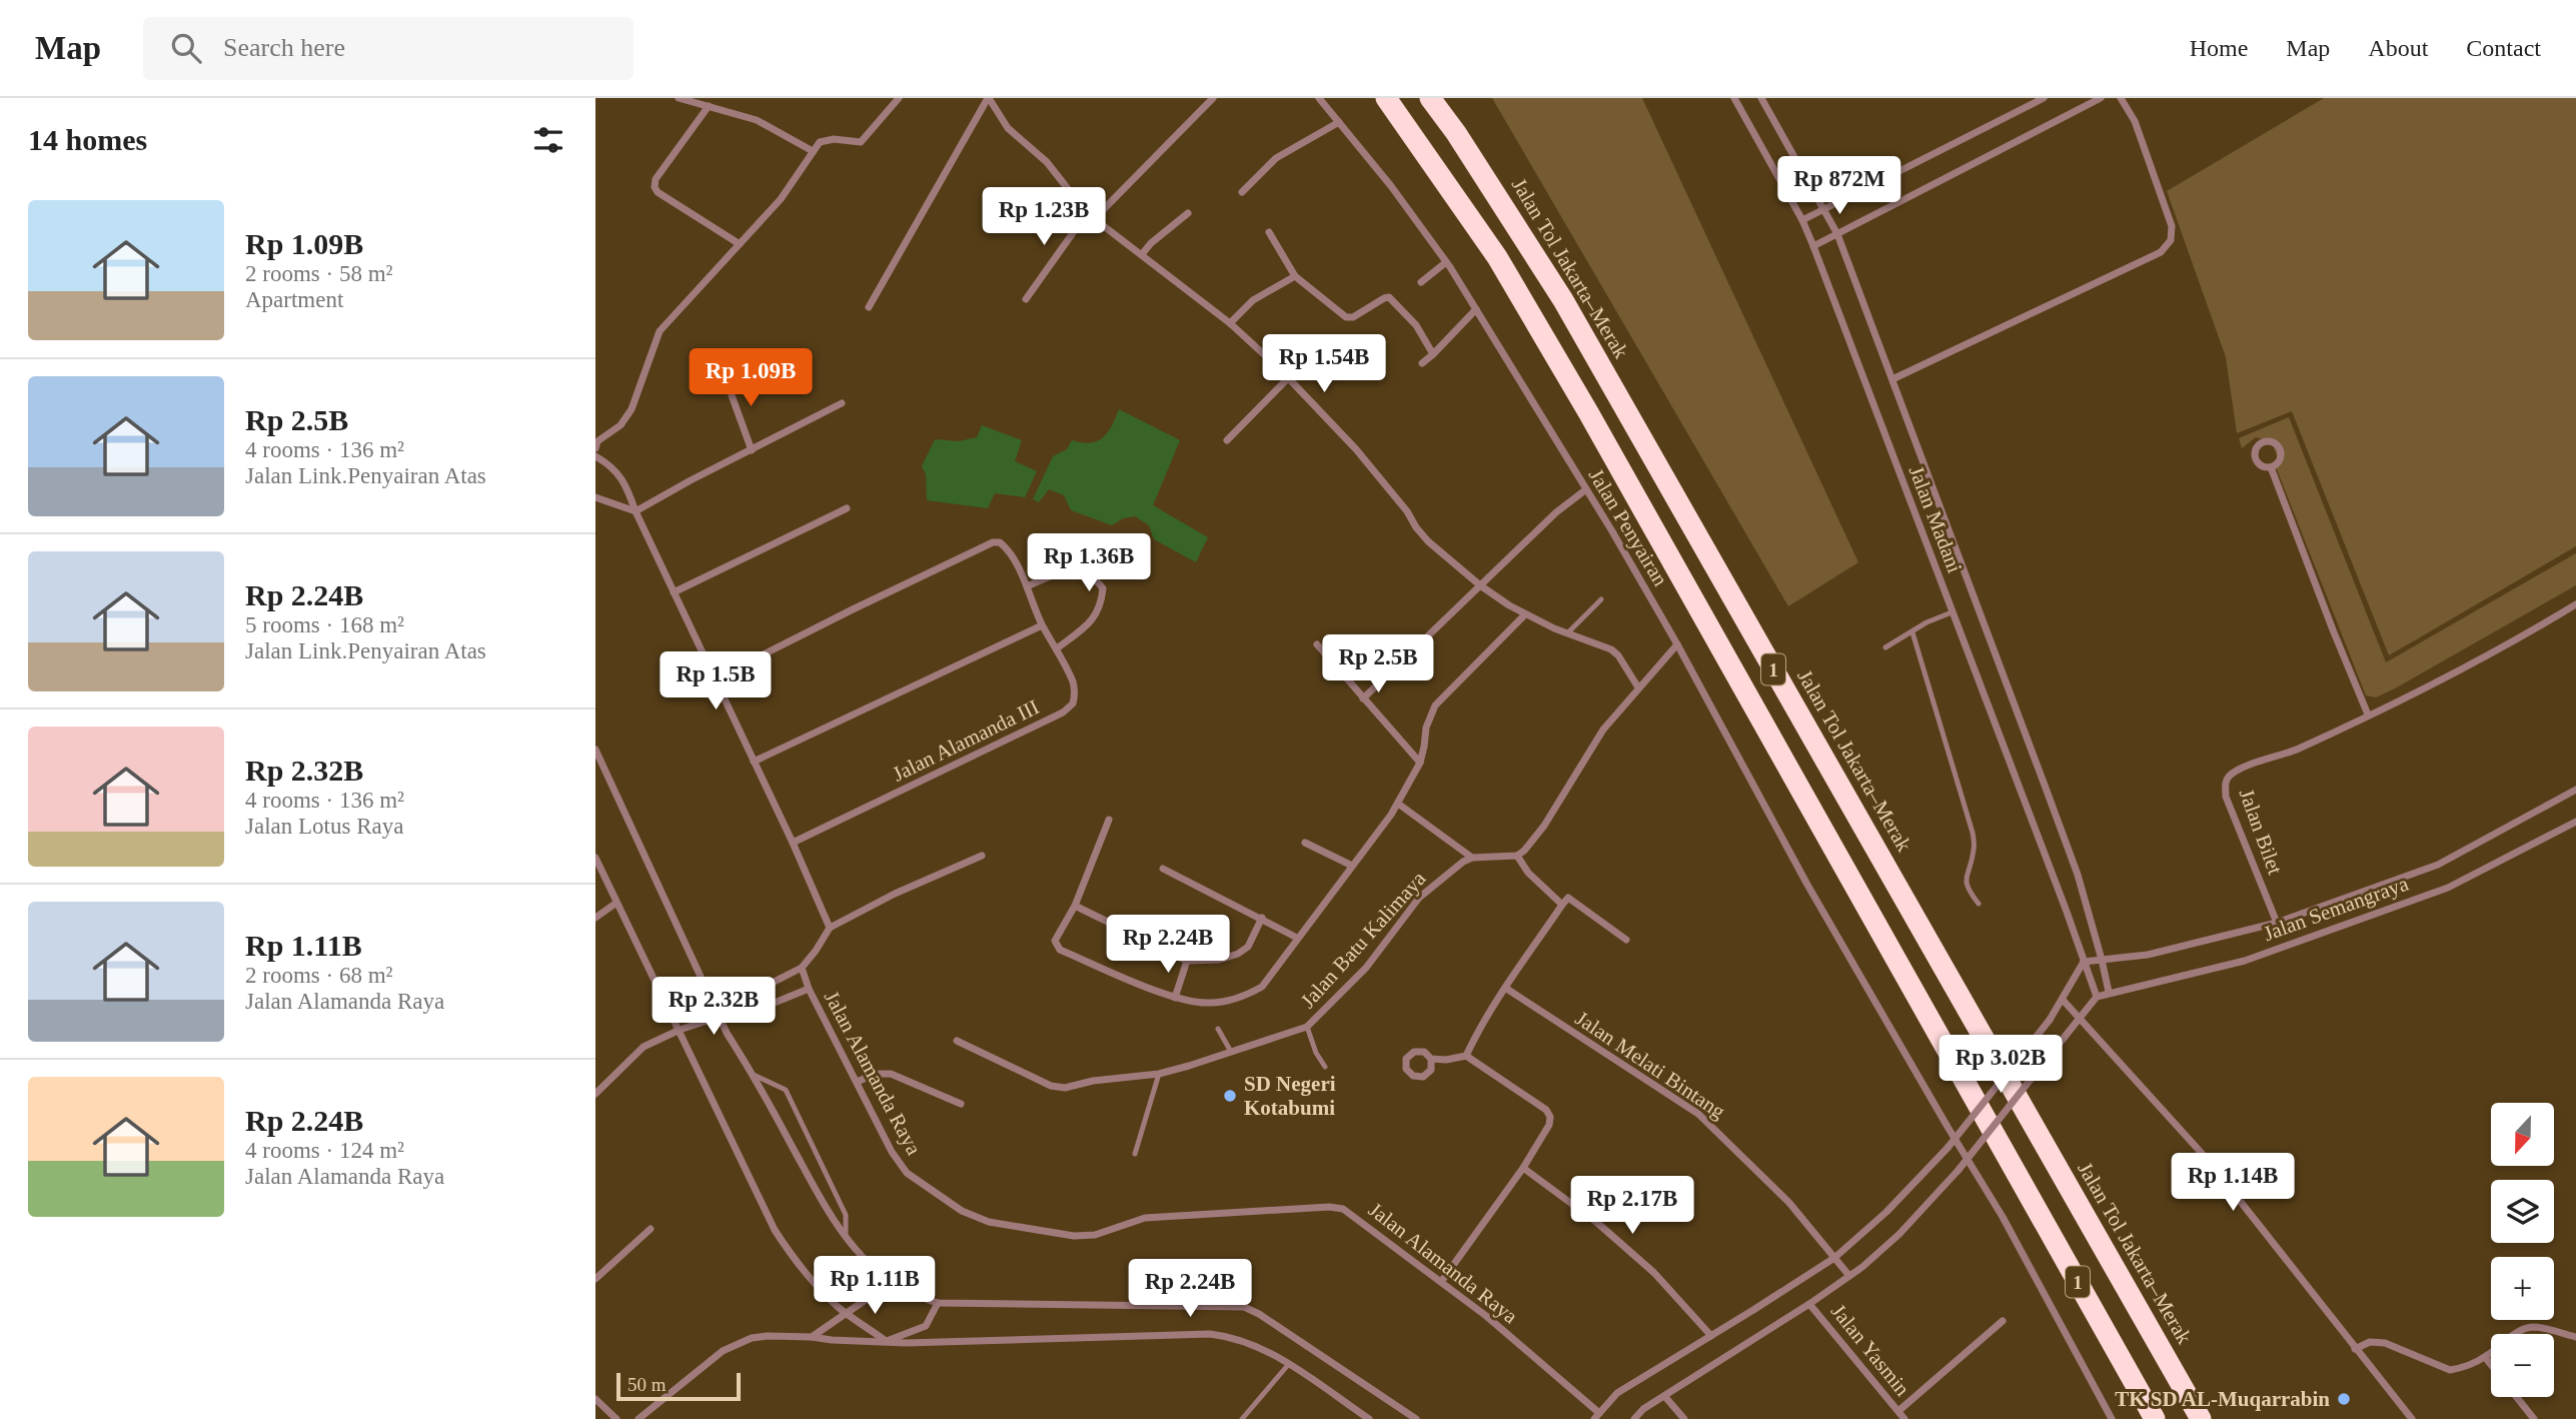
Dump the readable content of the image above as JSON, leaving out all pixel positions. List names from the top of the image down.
{
  "streets": {
    "highway": ["Jalan Tol Jakarta–Merak", "1"],
    "street": [
      "Jalan Madani",
      "Jalan Penyairan",
      "Jalan Alamanda III",
      "Jalan Bilet",
      "Jalan Semangraya",
      "Jalan Batu Kalimaya",
      "Jalan Melati Bintang",
      "Jalan Alamanda Raya",
      "Jalan Yasmin"
    ]
  },
  "crossings": [
    ["Jalan Madani", "Jalan Semangraya"],
    ["Jalan Bilet", "Jalan Semangraya"]
  ],
  "places": ["SD Negeri Kotabumi", "TK SD AL-Muqarrabin"],
  "scale_bar": "50 m",
  "north": "bottom",
  "page": {
    "header": "Map",
    "search": "Search here",
    "nav": [
      "Home",
      "Map",
      "About",
      "Contact"
    ],
    "heading": "14 homes",
    "price": [
      "Rp 872M",
      "Rp 1.23B",
      "Rp 1.54B",
      "Rp 1.09B",
      "Rp 1.36B",
      "Rp 2.5B",
      "Rp 1.5B",
      "Rp 2.24B",
      "Rp 2.32B",
      "Rp 3.02B",
      "Rp 1.14B",
      "Rp 2.17B",
      "Rp 1.11B",
      "Rp 2.24B"
    ],
    "list": [
      {
        "name": "Rp 1.09B",
        "note": "2 rooms · 58 m² · Apartment"
      },
      {
        "name": "Rp 2.5B",
        "note": "4 rooms · 136 m² · Jalan Link.Penyairan Atas"
      },
      {
        "name": "Rp 2.24B",
        "note": "5 rooms · 168 m² · Jalan Link.Penyairan Atas"
      },
      {
        "name": "Rp 2.32B",
        "note": "4 rooms · 136 m² · Jalan Lotus Raya"
      },
      {
        "name": "Rp 1.11B",
        "note": "2 rooms · 68 m² · Jalan Alamanda Raya"
      },
      {
        "name": "Rp 2.24B",
        "note": "4 rooms · 124 m² · Jalan Alamanda Raya"
      }
    ],
    "map_buttons": ["+", "−"],
    "scale": "50 m"
  }
}
